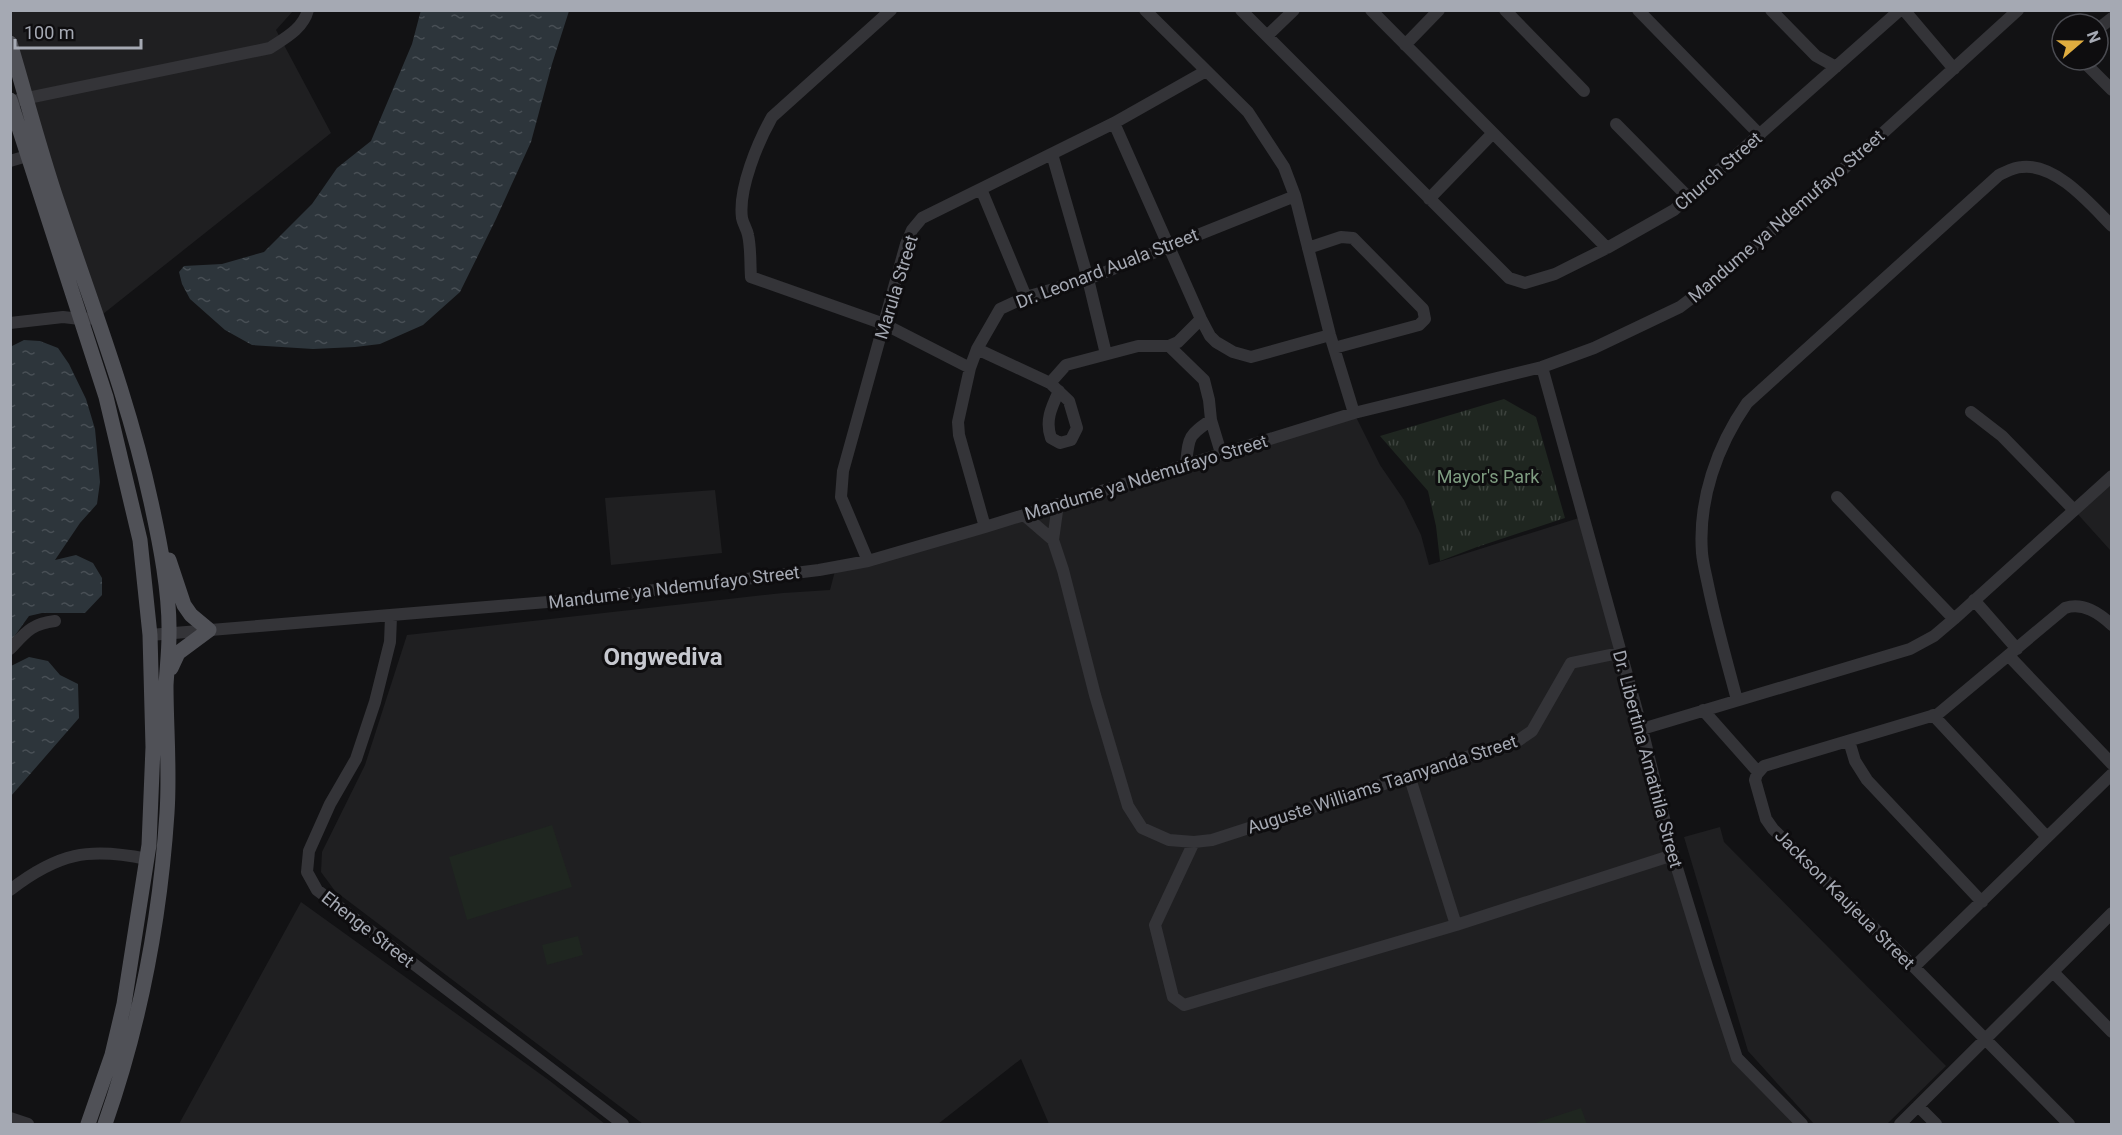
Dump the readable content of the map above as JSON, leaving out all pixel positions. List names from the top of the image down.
{
  "streets": {
    "street": [
      "Church Street",
      "Mandume ya Ndemufayo Street",
      "Dr. Leonard Auala Street",
      "Marula Street",
      "Dr. Libertina Amathila Street",
      "Auguste Williams Taanyanda Street",
      "Jackson Kaujeua Street",
      "Ehenge Street"
    ]
  },
  "crossings": [
    ["Mandume ya Ndemufayo Street", "Dr. Leonard Auala Street"],
    ["Mandume ya Ndemufayo Street", "Marula Street"],
    ["Mandume ya Ndemufayo Street", "Dr. Libertina Amathila Street"],
    ["Mandume ya Ndemufayo Street", "Ehenge Street"],
    ["Dr. Libertina Amathila Street", "Auguste Williams Taanyanda Street"]
  ],
  "districts": ["Ongwediva"],
  "parks": ["Mayor's Park"],
  "scale_bar": "100 m",
  "north": "right"
}
